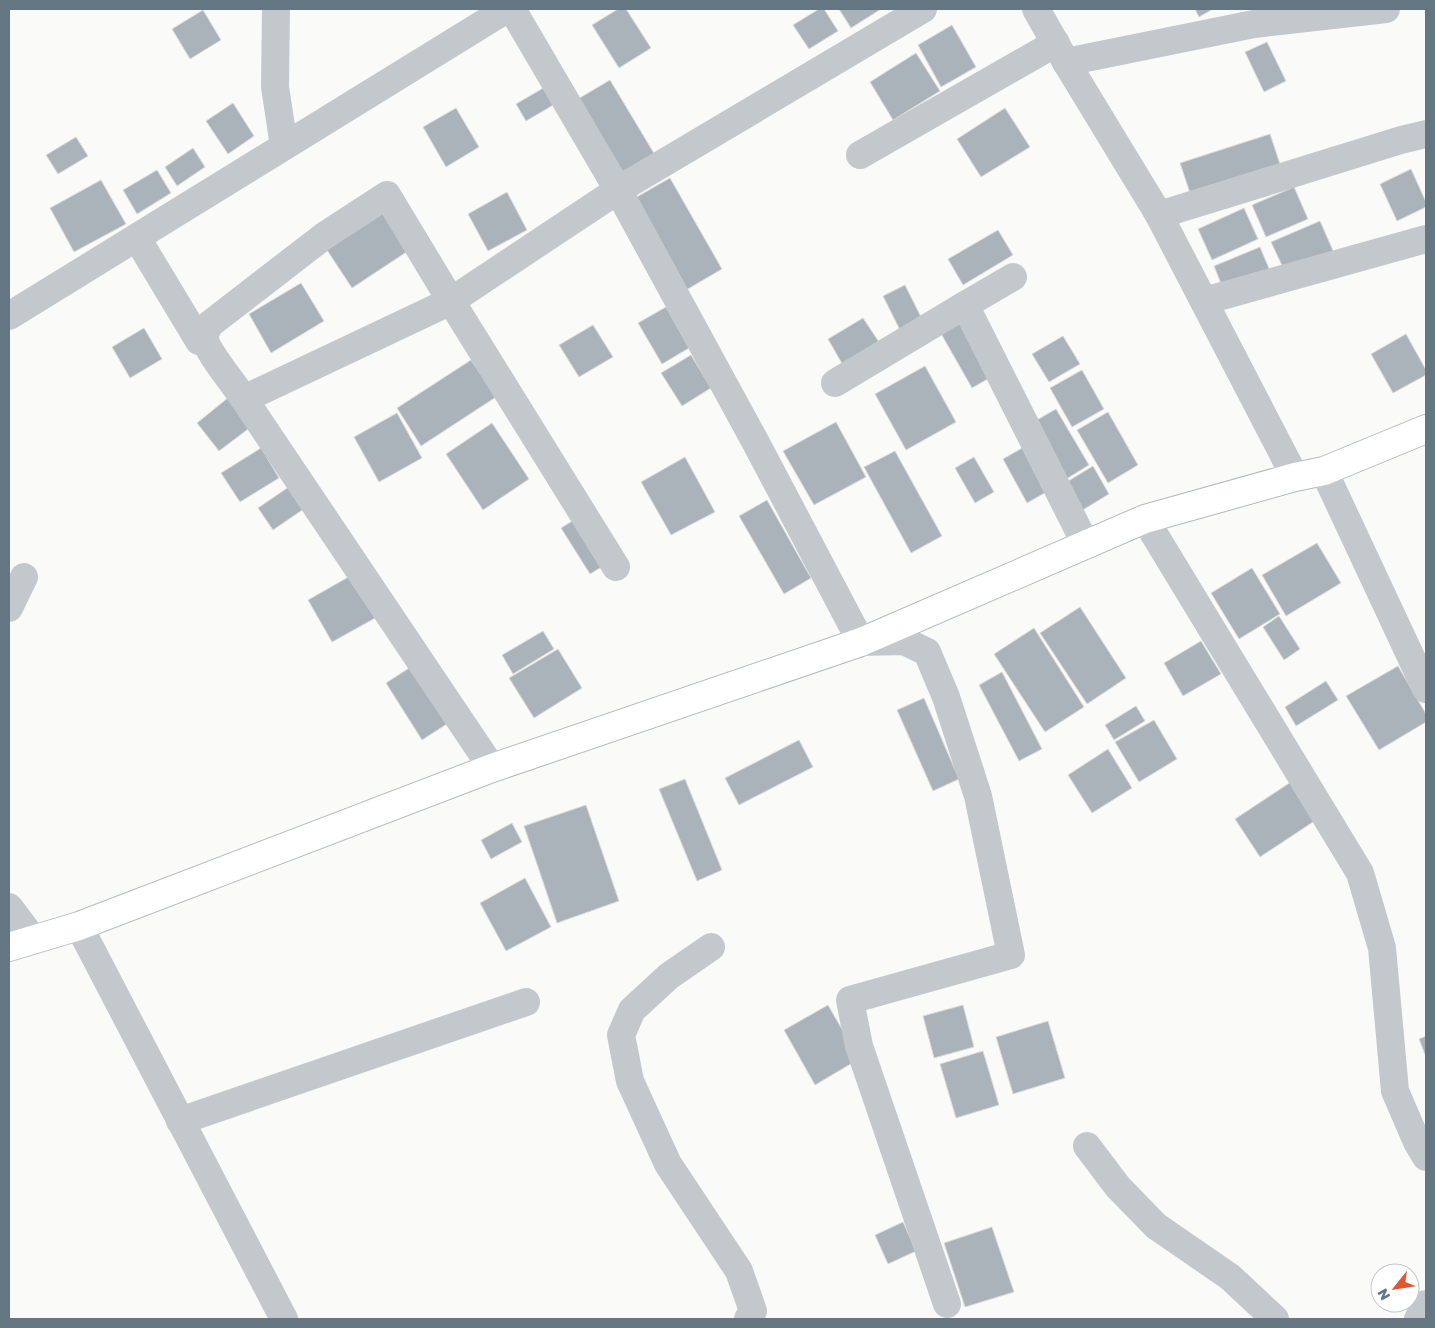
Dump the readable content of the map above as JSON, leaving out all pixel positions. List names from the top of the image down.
{
  "north": "bottom left"
}
